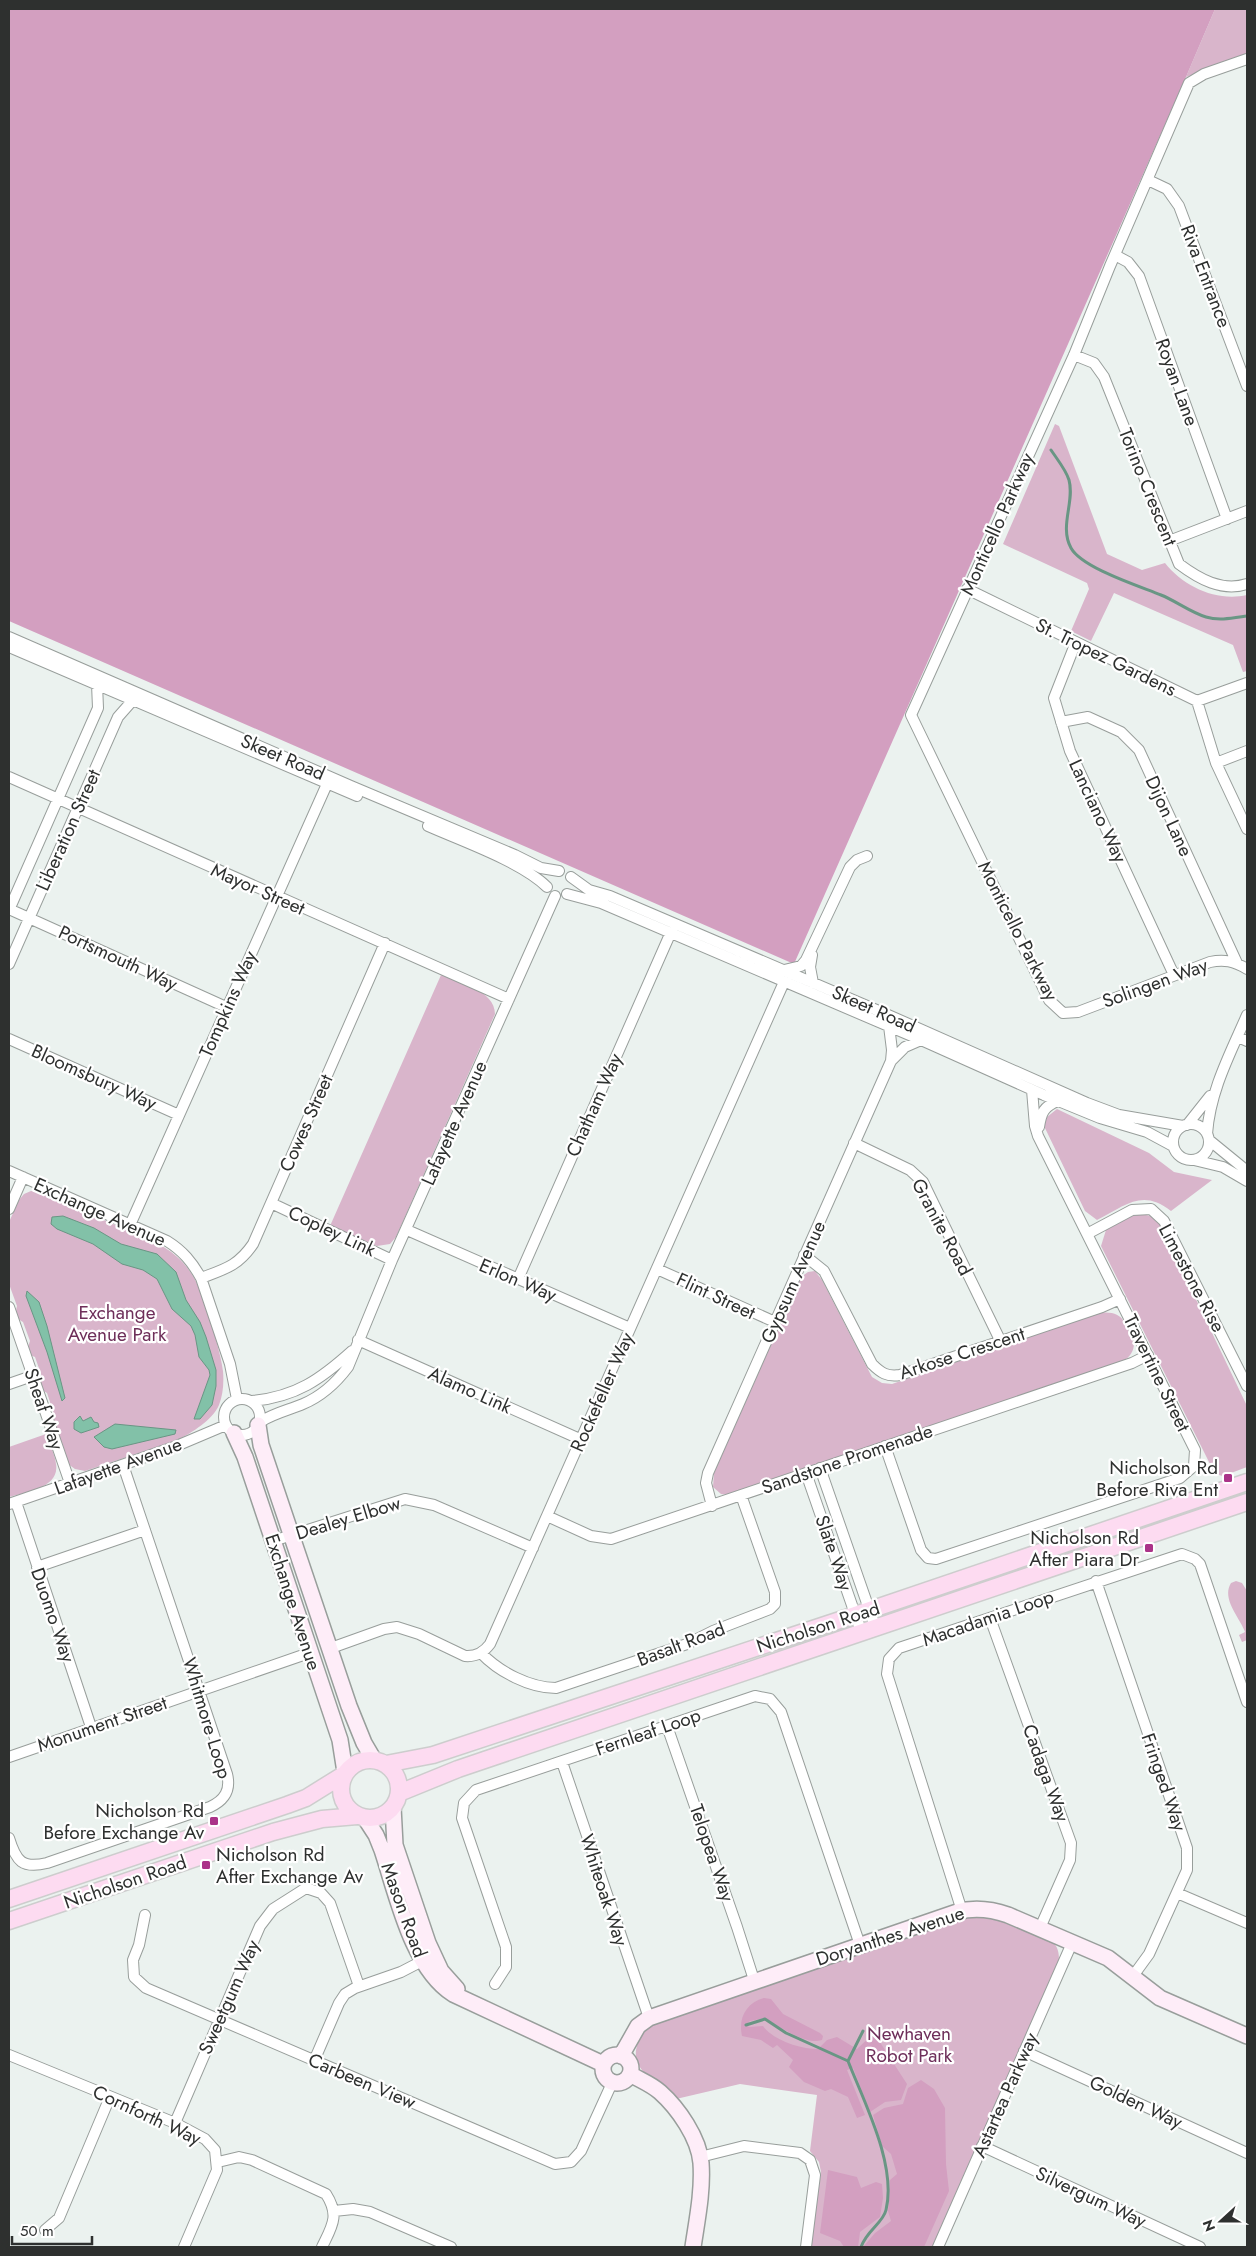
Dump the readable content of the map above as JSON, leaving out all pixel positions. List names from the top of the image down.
{
  "streets": {
    "main road": ["Nicholson Road"],
    "street": [
      "Riva Entrance",
      "Royan Lane",
      "Torino Crescent",
      "Monticello Parkway",
      "St. Tropez Gardens",
      "Skeet Road",
      "Lanciano Way",
      "Dijon Lane",
      "Liberation Street",
      "Mayor Street",
      "Portsmouth Way",
      "Solingen Way",
      "Tompkins Way",
      "Bloomsbury Way",
      "Chatham Way",
      "Cowes Street",
      "Lafayette Avenue",
      "Exchange Avenue",
      "Granite Road",
      "Copley Link",
      "Limestone Rise",
      "Erlon Way",
      "Gypsum Avenue",
      "Flint Street",
      "Arkose Crescent",
      "Travertine Street",
      "Alamo Link",
      "Rockefeller Way",
      "Sheaf Way",
      "Sandstone Promenade",
      "Dealey Elbow",
      "Slate Way",
      "Duomo Way",
      "Macadamia Loop",
      "Basalt Road",
      "Whitmore Loop",
      "Monument Street",
      "Fernleaf Loop",
      "Cadaga Way",
      "Fringed Way",
      "Telopea Way",
      "Whiteoak Way",
      "Mason Road",
      "Doryanthes Avenue",
      "Sweetgum Way",
      "Carbeen View",
      "Astartea Parkway",
      "Golden Way",
      "Cornforth Way",
      "Silvergum Way"
    ]
  },
  "crossings": [
    ["Riva Entrance", "Monticello Parkway"],
    ["Royan Lane", "Monticello Parkway"],
    ["Torino Crescent", "Monticello Parkway"],
    ["Monticello Parkway", "St. Tropez Gardens"],
    ["Monticello Parkway", "Solingen Way"],
    ["St. Tropez Gardens", "Lanciano Way"],
    ["Skeet Road", "Liberation Street"],
    ["Skeet Road", "Tompkins Way"],
    ["Skeet Road", "Chatham Way"],
    ["Skeet Road", "Lafayette Avenue"],
    ["Skeet Road", "Gypsum Avenue"],
    ["Skeet Road", "Travertine Street"],
    ["Skeet Road", "Rockefeller Way"],
    ["Lanciano Way", "Dijon Lane"],
    ["Lanciano Way", "Solingen Way"],
    ["Dijon Lane", "Solingen Way"],
    ["Liberation Street", "Mayor Street"],
    ["Liberation Street", "Portsmouth Way"],
    ["Mayor Street", "Tompkins Way"],
    ["Mayor Street", "Cowes Street"],
    ["Mayor Street", "Lafayette Avenue"],
    ["Portsmouth Way", "Tompkins Way"],
    ["Tompkins Way", "Bloomsbury Way"],
    ["Tompkins Way", "Exchange Avenue"],
    ["Chatham Way", "Erlon Way"],
    ["Cowes Street", "Exchange Avenue"],
    ["Cowes Street", "Copley Link"],
    ["Lafayette Avenue", "Exchange Avenue"],
    ["Lafayette Avenue", "Copley Link"],
    ["Lafayette Avenue", "Erlon Way"],
    ["Lafayette Avenue", "Alamo Link"],
    ["Lafayette Avenue", "Sheaf Way"],
    ["Lafayette Avenue", "Duomo Way"],
    ["Lafayette Avenue", "Whitmore Loop"],
    ["Exchange Avenue", "Dealey Elbow"],
    ["Exchange Avenue", "Nicholson Road"],
    ["Exchange Avenue", "Monument Street"],
    ["Exchange Avenue", "Mason Road"],
    ["Granite Road", "Gypsum Avenue"],
    ["Granite Road", "Arkose Crescent"],
    ["Limestone Rise", "Travertine Street"],
    ["Erlon Way", "Rockefeller Way"],
    ["Gypsum Avenue", "Flint Street"],
    ["Gypsum Avenue", "Arkose Crescent"],
    ["Gypsum Avenue", "Sandstone Promenade"],
    ["Flint Street", "Rockefeller Way"],
    ["Arkose Crescent", "Travertine Street"],
    ["Travertine Street", "Sandstone Promenade"],
    ["Alamo Link", "Rockefeller Way"],
    ["Rockefeller Way", "Sandstone Promenade"],
    ["Rockefeller Way", "Dealey Elbow"],
    ["Rockefeller Way", "Basalt Road"],
    ["Sandstone Promenade", "Slate Way"],
    ["Sandstone Promenade", "Basalt Road"],
    ["Slate Way", "Nicholson Road"],
    ["Duomo Way", "Monument Street"],
    ["Macadamia Loop", "Cadaga Way"],
    ["Macadamia Loop", "Fringed Way"],
    ["Macadamia Loop", "Doryanthes Avenue"],
    ["Nicholson Road", "Mason Road"],
    ["Whitmore Loop", "Monument Street"],
    ["Fernleaf Loop", "Telopea Way"],
    ["Fernleaf Loop", "Whiteoak Way"],
    ["Fernleaf Loop", "Doryanthes Avenue"],
    ["Cadaga Way", "Doryanthes Avenue"],
    ["Fringed Way", "Doryanthes Avenue"],
    ["Telopea Way", "Doryanthes Avenue"],
    ["Whiteoak Way", "Doryanthes Avenue"],
    ["Mason Road", "Doryanthes Avenue"],
    ["Mason Road", "Carbeen View"],
    ["Doryanthes Avenue", "Carbeen View"],
    ["Doryanthes Avenue", "Astartea Parkway"],
    ["Sweetgum Way", "Carbeen View"],
    ["Sweetgum Way", "Cornforth Way"],
    ["Astartea Parkway", "Golden Way"],
    ["Astartea Parkway", "Silvergum Way"]
  ],
  "parks": ["Exchange Avenue Park", "Newhaven Robot Park"],
  "places": {
    "transit": [
      "Nicholson Rd Before Riva Ent",
      "Nicholson Rd After Piara Dr",
      "Nicholson Rd Before Exchange Av",
      "Nicholson Rd After Exchange Av"
    ]
  },
  "scale_bar": "50 m",
  "north": "left"
}
